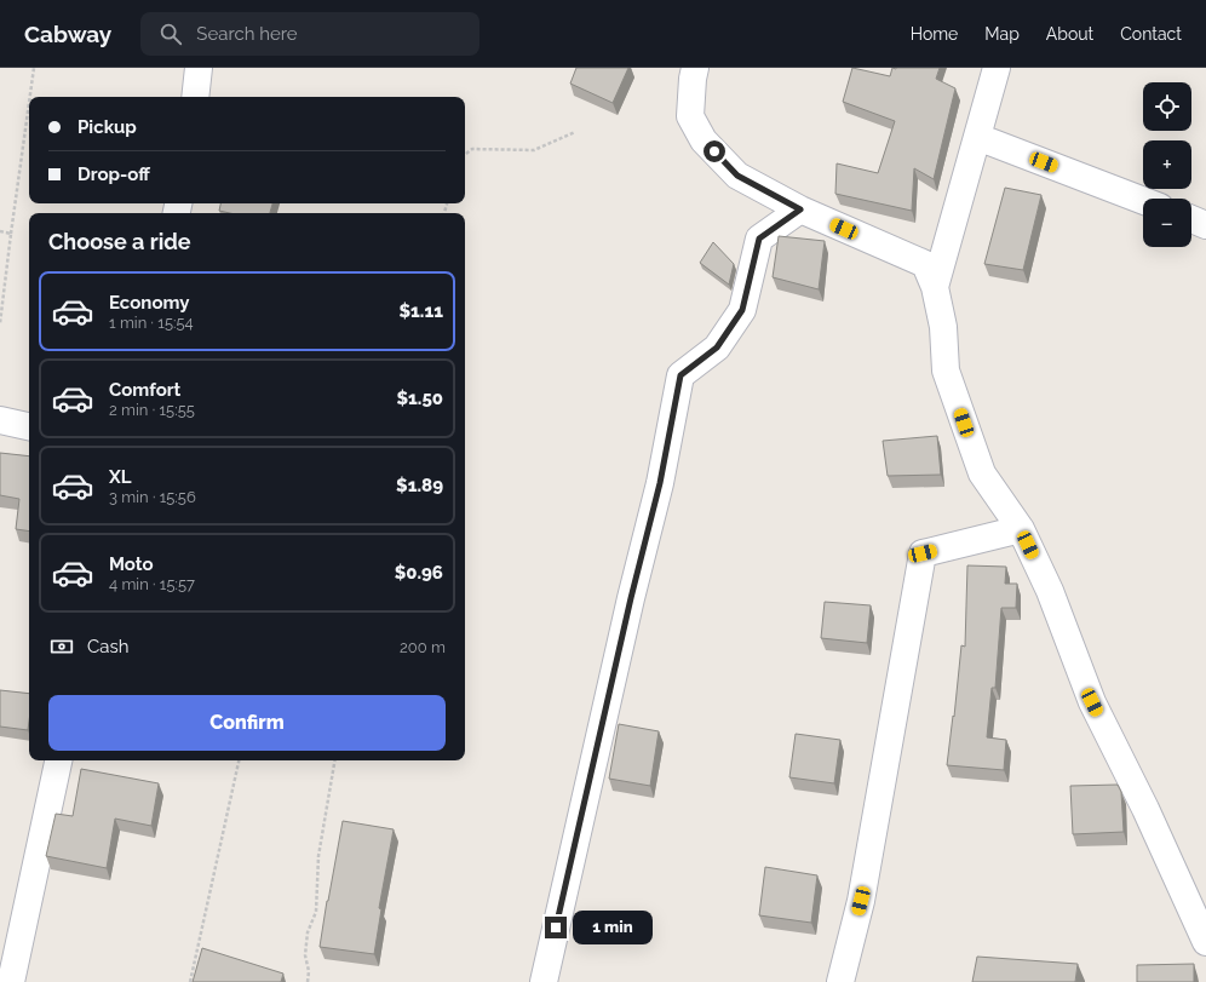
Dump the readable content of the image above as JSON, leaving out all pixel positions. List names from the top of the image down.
{
  "page": {
    "header": "Cabway",
    "search": "Search here",
    "nav": [
      "Home",
      "Map",
      "About",
      "Contact"
    ],
    "map_buttons": ["+", "−"],
    "banner": ["Pickup", "Drop-off"],
    "heading": "Choose a ride",
    "list": [
      {
        "name": "Economy",
        "note": "1 min · 15:54",
        "value": "$1.11"
      },
      {
        "name": "Comfort",
        "note": "2 min · 15:55",
        "value": "$1.50"
      },
      {
        "name": "XL",
        "note": "3 min · 15:56",
        "value": "$1.89"
      },
      {
        "name": "Moto",
        "note": "4 min · 15:57",
        "value": "$0.96"
      }
    ],
    "pay": ["Cash", "200 m"],
    "buttons": "Confirm",
    "bubble": "1 min"
  }
}
